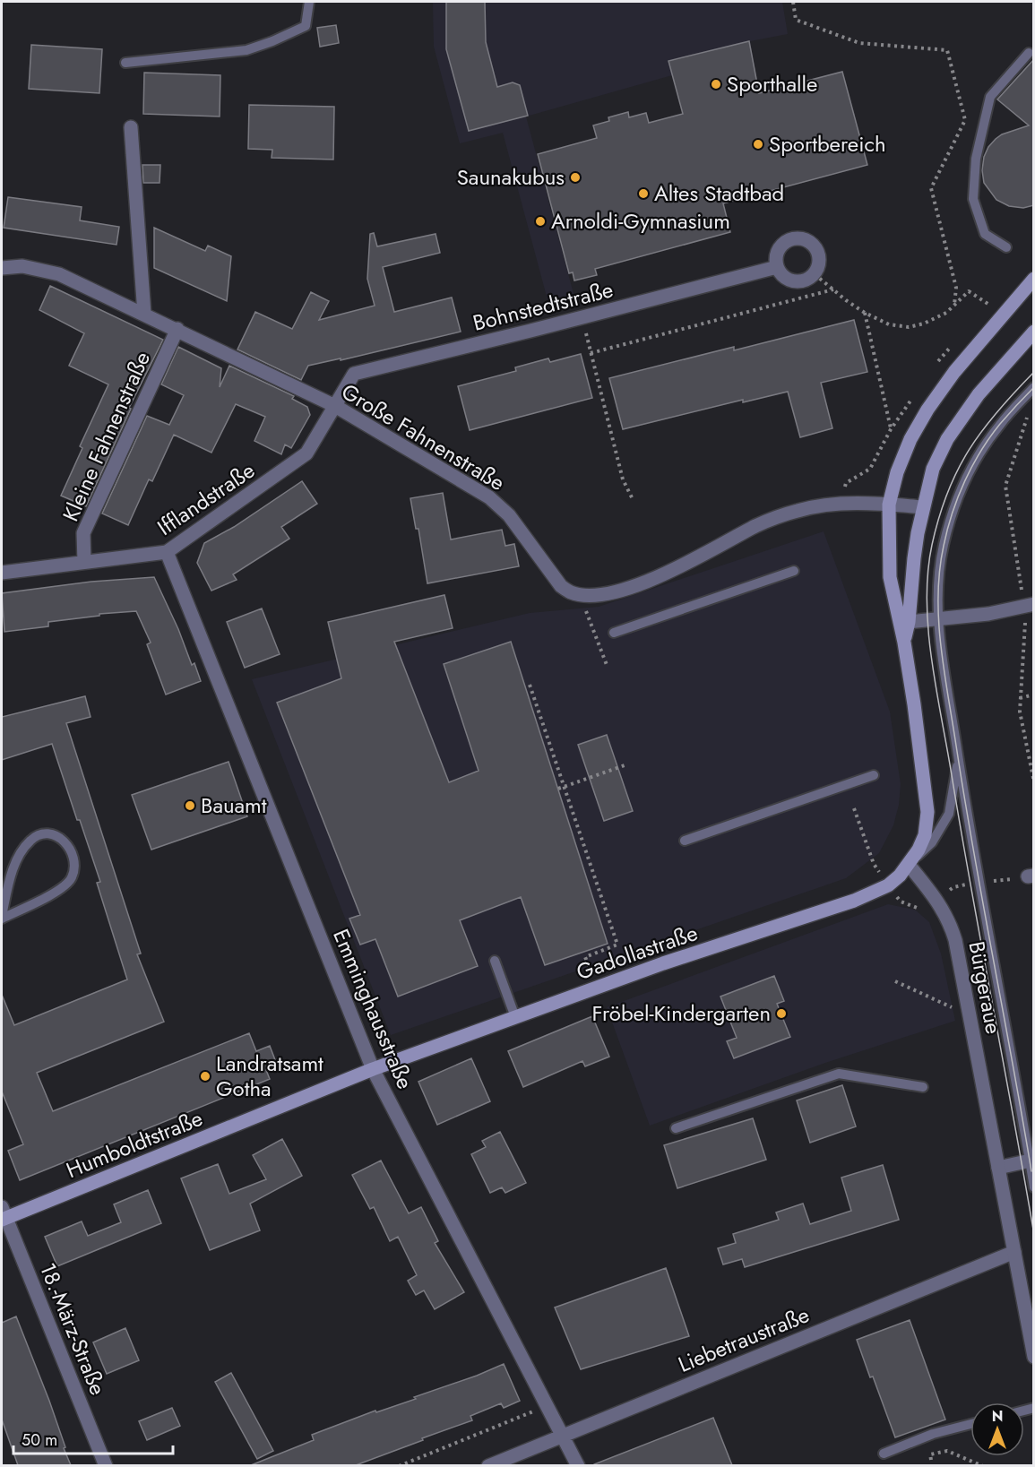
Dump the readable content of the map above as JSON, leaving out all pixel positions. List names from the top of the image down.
{
  "streets": {
    "main road": ["Gadollastraße", "Humboldtstraße"],
    "street": [
      "Bohnstedtstraße",
      "Kleine Fahnenstraße",
      "Große Fahnenstraße",
      "Ifflandstraße",
      "Bürgeraue",
      "Emminghausstraße",
      "18.-März-Straße",
      "Liebetraustraße"
    ]
  },
  "crossings": [
    ["Bohnstedtstraße", "Große Fahnenstraße"],
    ["Bohnstedtstraße", "Ifflandstraße"],
    ["Kleine Fahnenstraße", "Große Fahnenstraße"],
    ["Kleine Fahnenstraße", "Ifflandstraße"],
    ["Große Fahnenstraße", "Ifflandstraße"],
    ["Ifflandstraße", "Emminghausstraße"],
    ["Gadollastraße", "Bürgeraue"],
    ["Gadollastraße", "Emminghausstraße"],
    ["Gadollastraße", "Humboldtstraße"],
    ["Bürgeraue", "Liebetraustraße"],
    ["Emminghausstraße", "Humboldtstraße"],
    ["Emminghausstraße", "Liebetraustraße"],
    ["Humboldtstraße", "18.-März-Straße"]
  ],
  "places": [
    "Sporthalle",
    "Sportbereich",
    "Saunakubus",
    "Altes Stadtbad",
    "Arnoldi-Gymnasium",
    "Bauamt",
    "Fröbel-Kindergarten",
    "Landratsamt Gotha"
  ],
  "scale_bar": "50 m",
  "north": "top"
}
